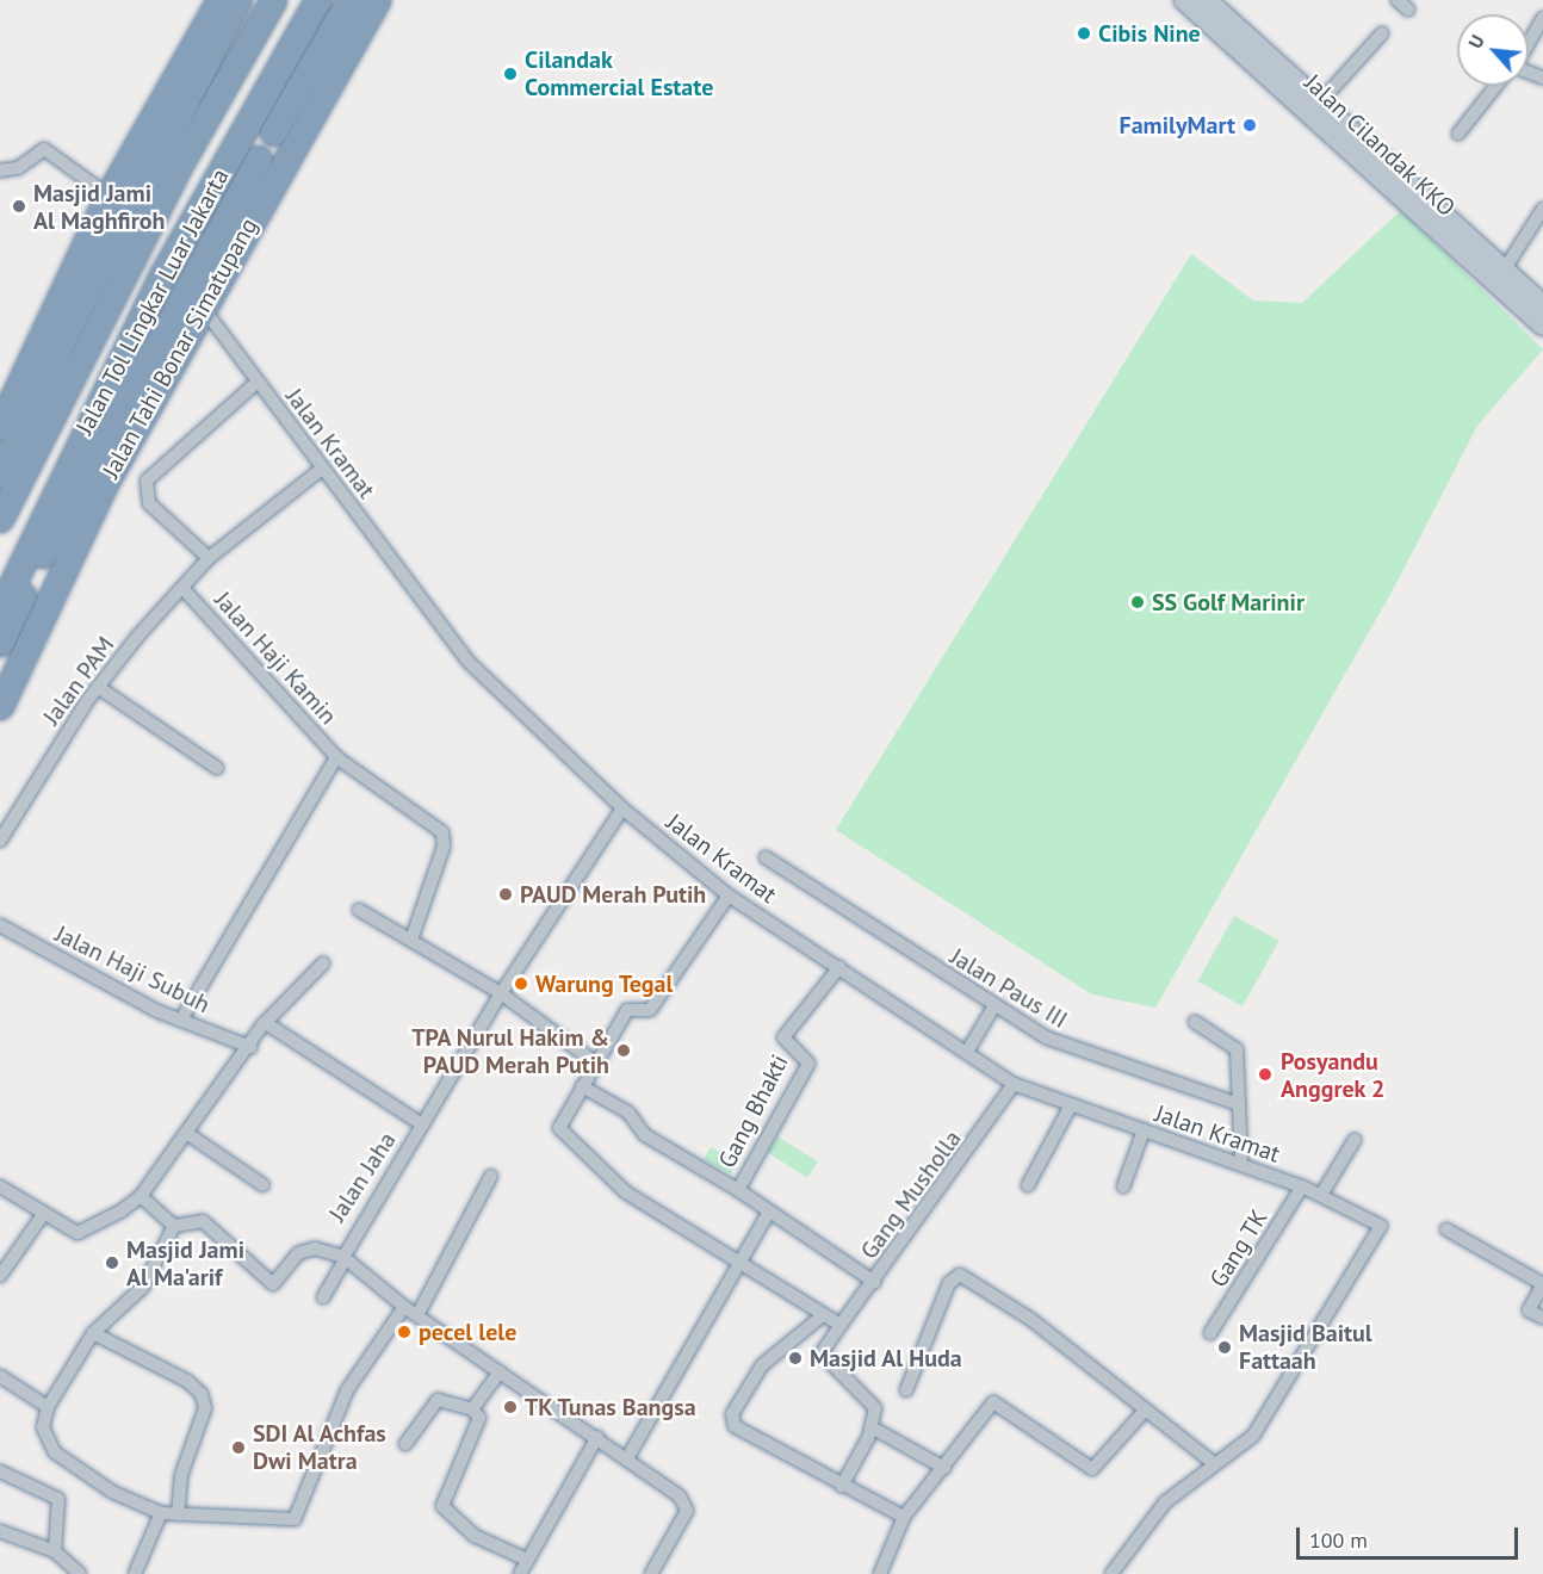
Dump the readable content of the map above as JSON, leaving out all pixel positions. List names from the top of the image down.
{
  "streets": {
    "highway": ["Jalan Tol Lingkar Luar Jakarta", "Jalan Tahi Bonar Simatupang"],
    "street": [
      "Jalan Cilandak KKO",
      "Jalan Kramat",
      "Jalan Haji Kamin",
      "Jalan PAM",
      "Jalan Haji Subuh",
      "Jalan Paus III",
      "Gang Bhakti",
      "Jalan Jaha",
      "Gang Musholla",
      "Gang TK"
    ]
  },
  "crossings": [
    ["Jalan Tahi Bonar Simatupang", "Jalan Kramat"],
    ["Jalan Kramat", "Jalan PAM"],
    ["Jalan Kramat", "Gang Bhakti"],
    ["Jalan Kramat", "Jalan Jaha"],
    ["Jalan Kramat", "Gang Musholla"],
    ["Jalan Kramat", "Gang TK"],
    ["Jalan Haji Kamin", "Jalan PAM"],
    ["Gang Bhakti", "Gang Musholla"]
  ],
  "places": [
    "Cibis Nine",
    "Cilandak Commercial Estate",
    "FamilyMart",
    "Masjid Jami Al Maghfiroh",
    "SS Golf Marinir",
    "PAUD Merah Putih",
    "Warung Tegal",
    "TPA Nurul Hakim & PAUD Merah Putih",
    "Posyandu Anggrek 2",
    "Masjid Jami Al Ma'arif",
    "pecel lele",
    "Masjid Baitul Fattaah",
    "Masjid Al Huda",
    "TK Tunas Bangsa",
    "SDI Al Achfas Dwi Matra"
  ],
  "scale_bar": "100 m",
  "north": "top left"
}
